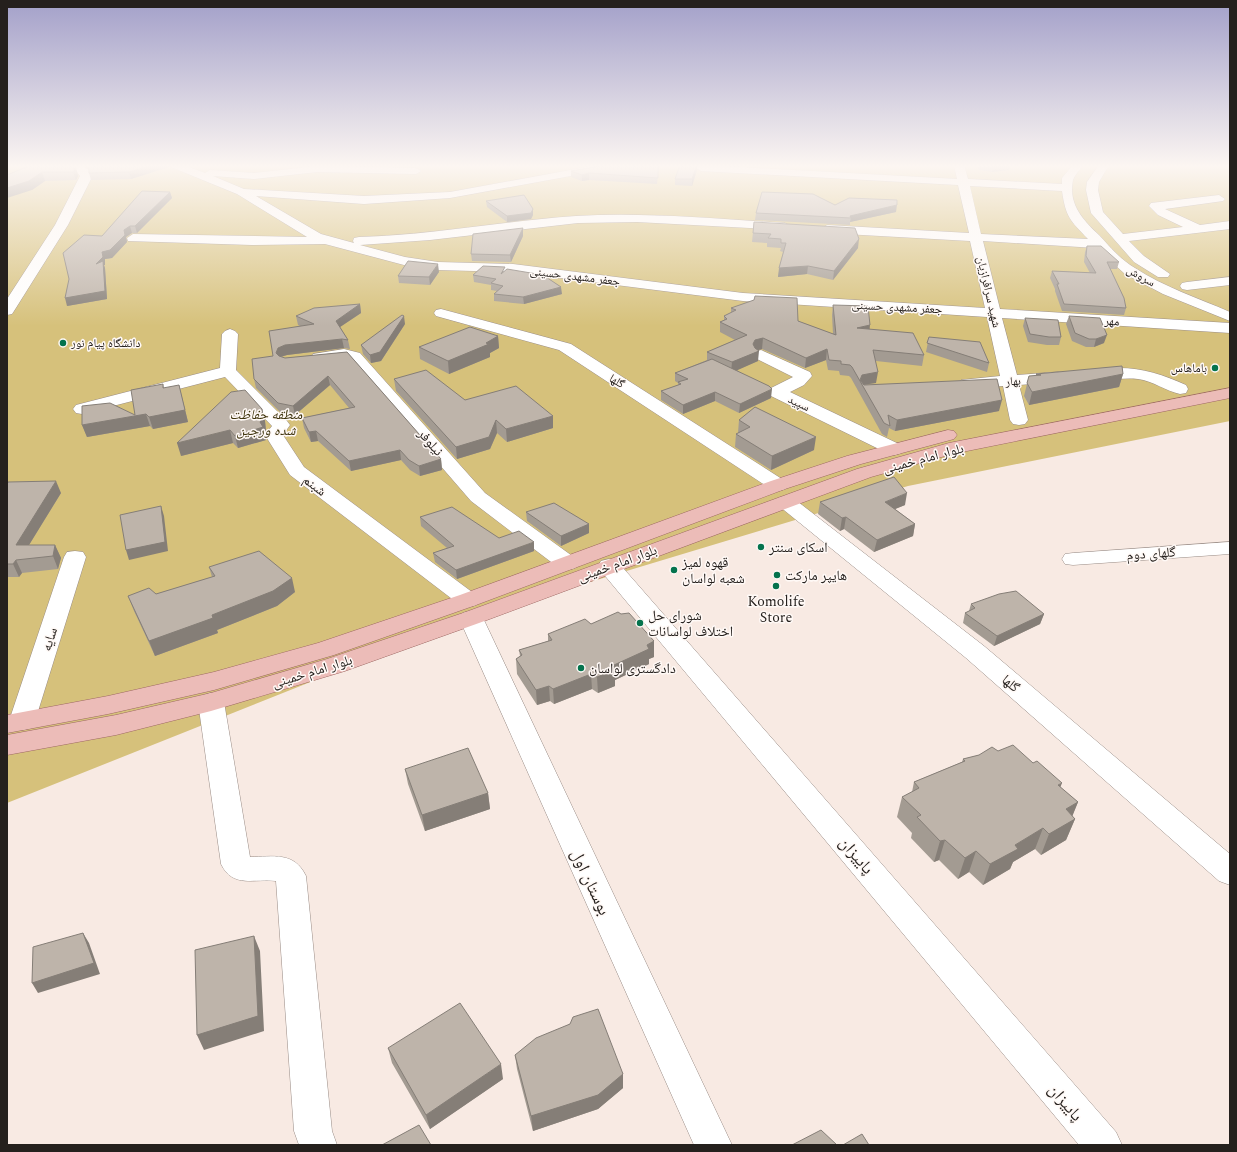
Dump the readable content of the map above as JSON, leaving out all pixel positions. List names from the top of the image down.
{
  "streets": {
    "main road": ["بلوار امام خمینی"],
    "street": [
      "جعفر مشهدی حسینی",
      "سروش",
      "شهید سرافرازیان",
      "مهر",
      "گلها",
      "بهار",
      "سپید",
      "نیلوفر",
      "شبنم",
      "گلهای دوم",
      "سایه",
      "پاییزان",
      "بوستان اول"
    ]
  },
  "crossings": [
    ["جعفر مشهدی حسینی", "شهید سرافرازیان"],
    ["جعفر مشهدی حسینی", "مهر"],
    ["شهید سرافرازیان", "مهر"],
    ["شهید سرافرازیان", "بهار"],
    ["شهید سرافرازیان", "بلوار امام خمینی"],
    ["گلها", "بلوار امام خمینی"],
    ["بهار", "بلوار امام خمینی"],
    ["سپید", "بلوار امام خمینی"],
    ["نیلوفر", "بلوار امام خمینی"],
    ["بلوار امام خمینی", "شبنم"],
    ["بلوار امام خمینی", "سایه"],
    ["بلوار امام خمینی", "پاییزان"],
    ["بلوار امام خمینی", "بوستان اول"],
    ["شبنم", "بوستان اول"]
  ],
  "parks": ["منطقه حفاظت شده ورجین"],
  "places": [
    "دانشگاه پیام نور",
    "باماهاس",
    "اسکای سنتر",
    "قهوه لمیز شعبه لواسان",
    "هایپر مارکت",
    "Komolife Store",
    "شورای حل اختلاف لواسانات",
    "دادگستری لواسان"
  ]
}
